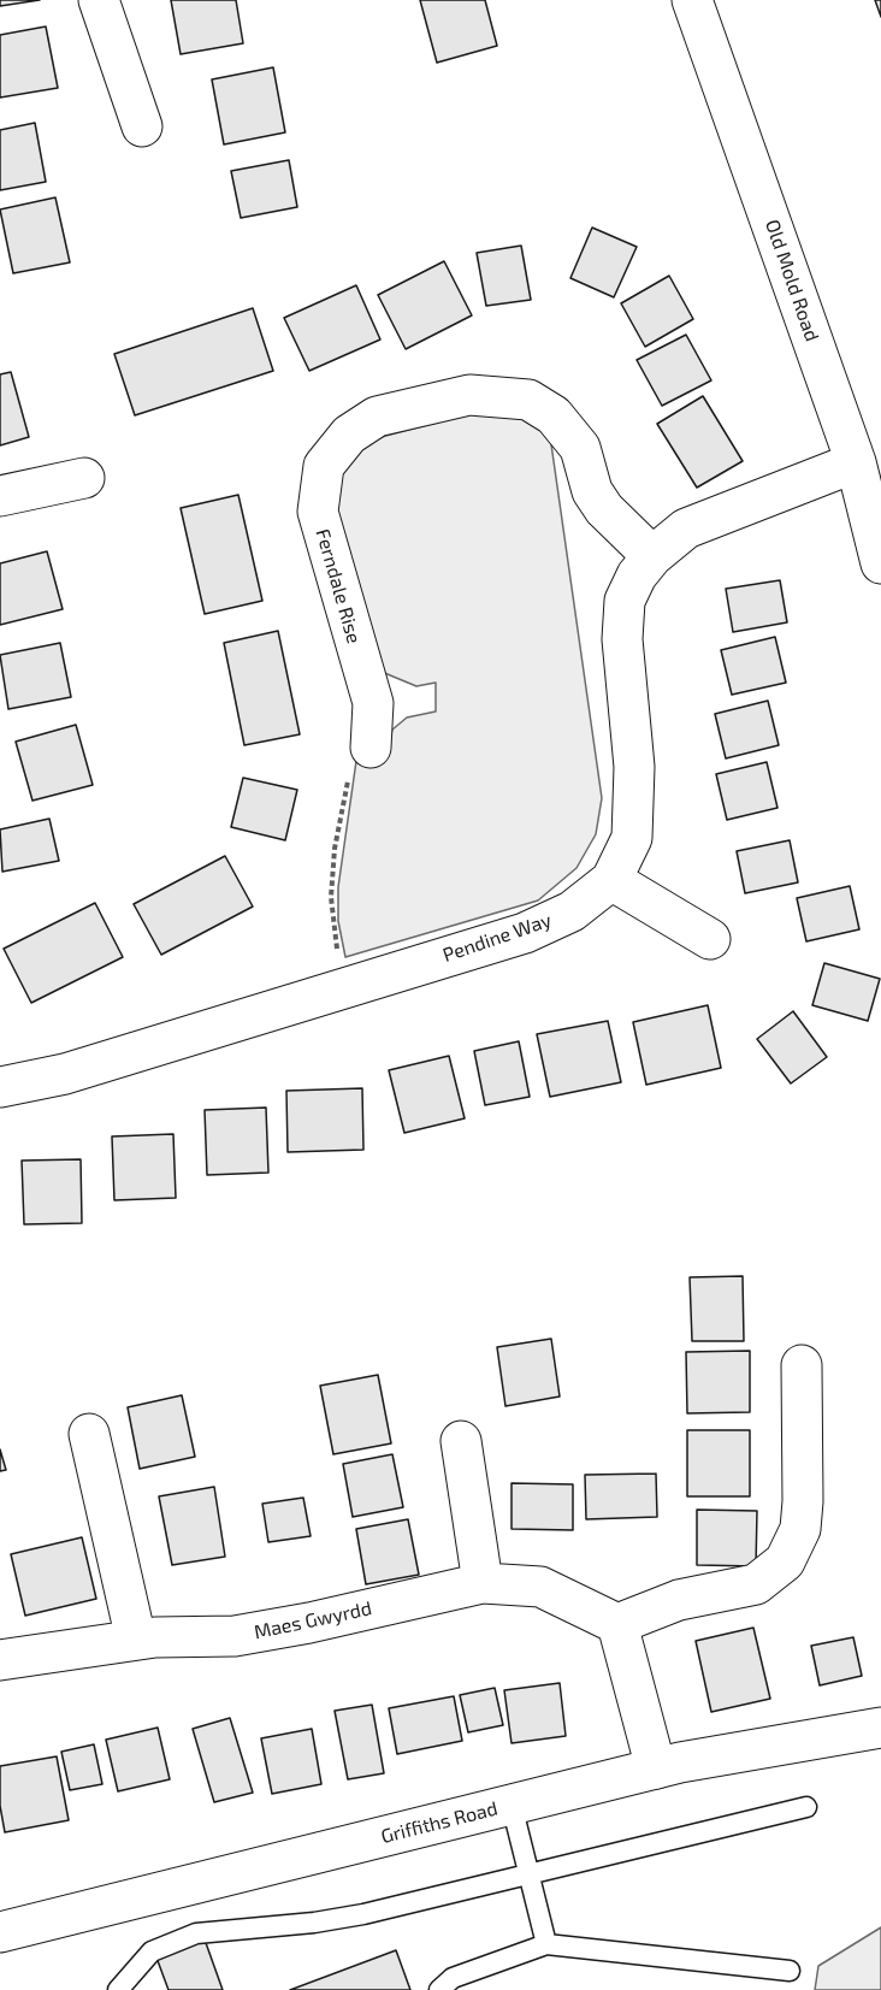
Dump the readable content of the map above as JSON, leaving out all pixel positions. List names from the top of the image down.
{
  "streets": {
    "street": [
      "Old Mold Road",
      "Ferndale Rise",
      "Pendine Way",
      "Maes Gwyrdd",
      "Griffiths Road"
    ]
  },
  "crossings": [
    ["Old Mold Road", "Pendine Way"],
    ["Ferndale Rise", "Pendine Way"]
  ]
}
